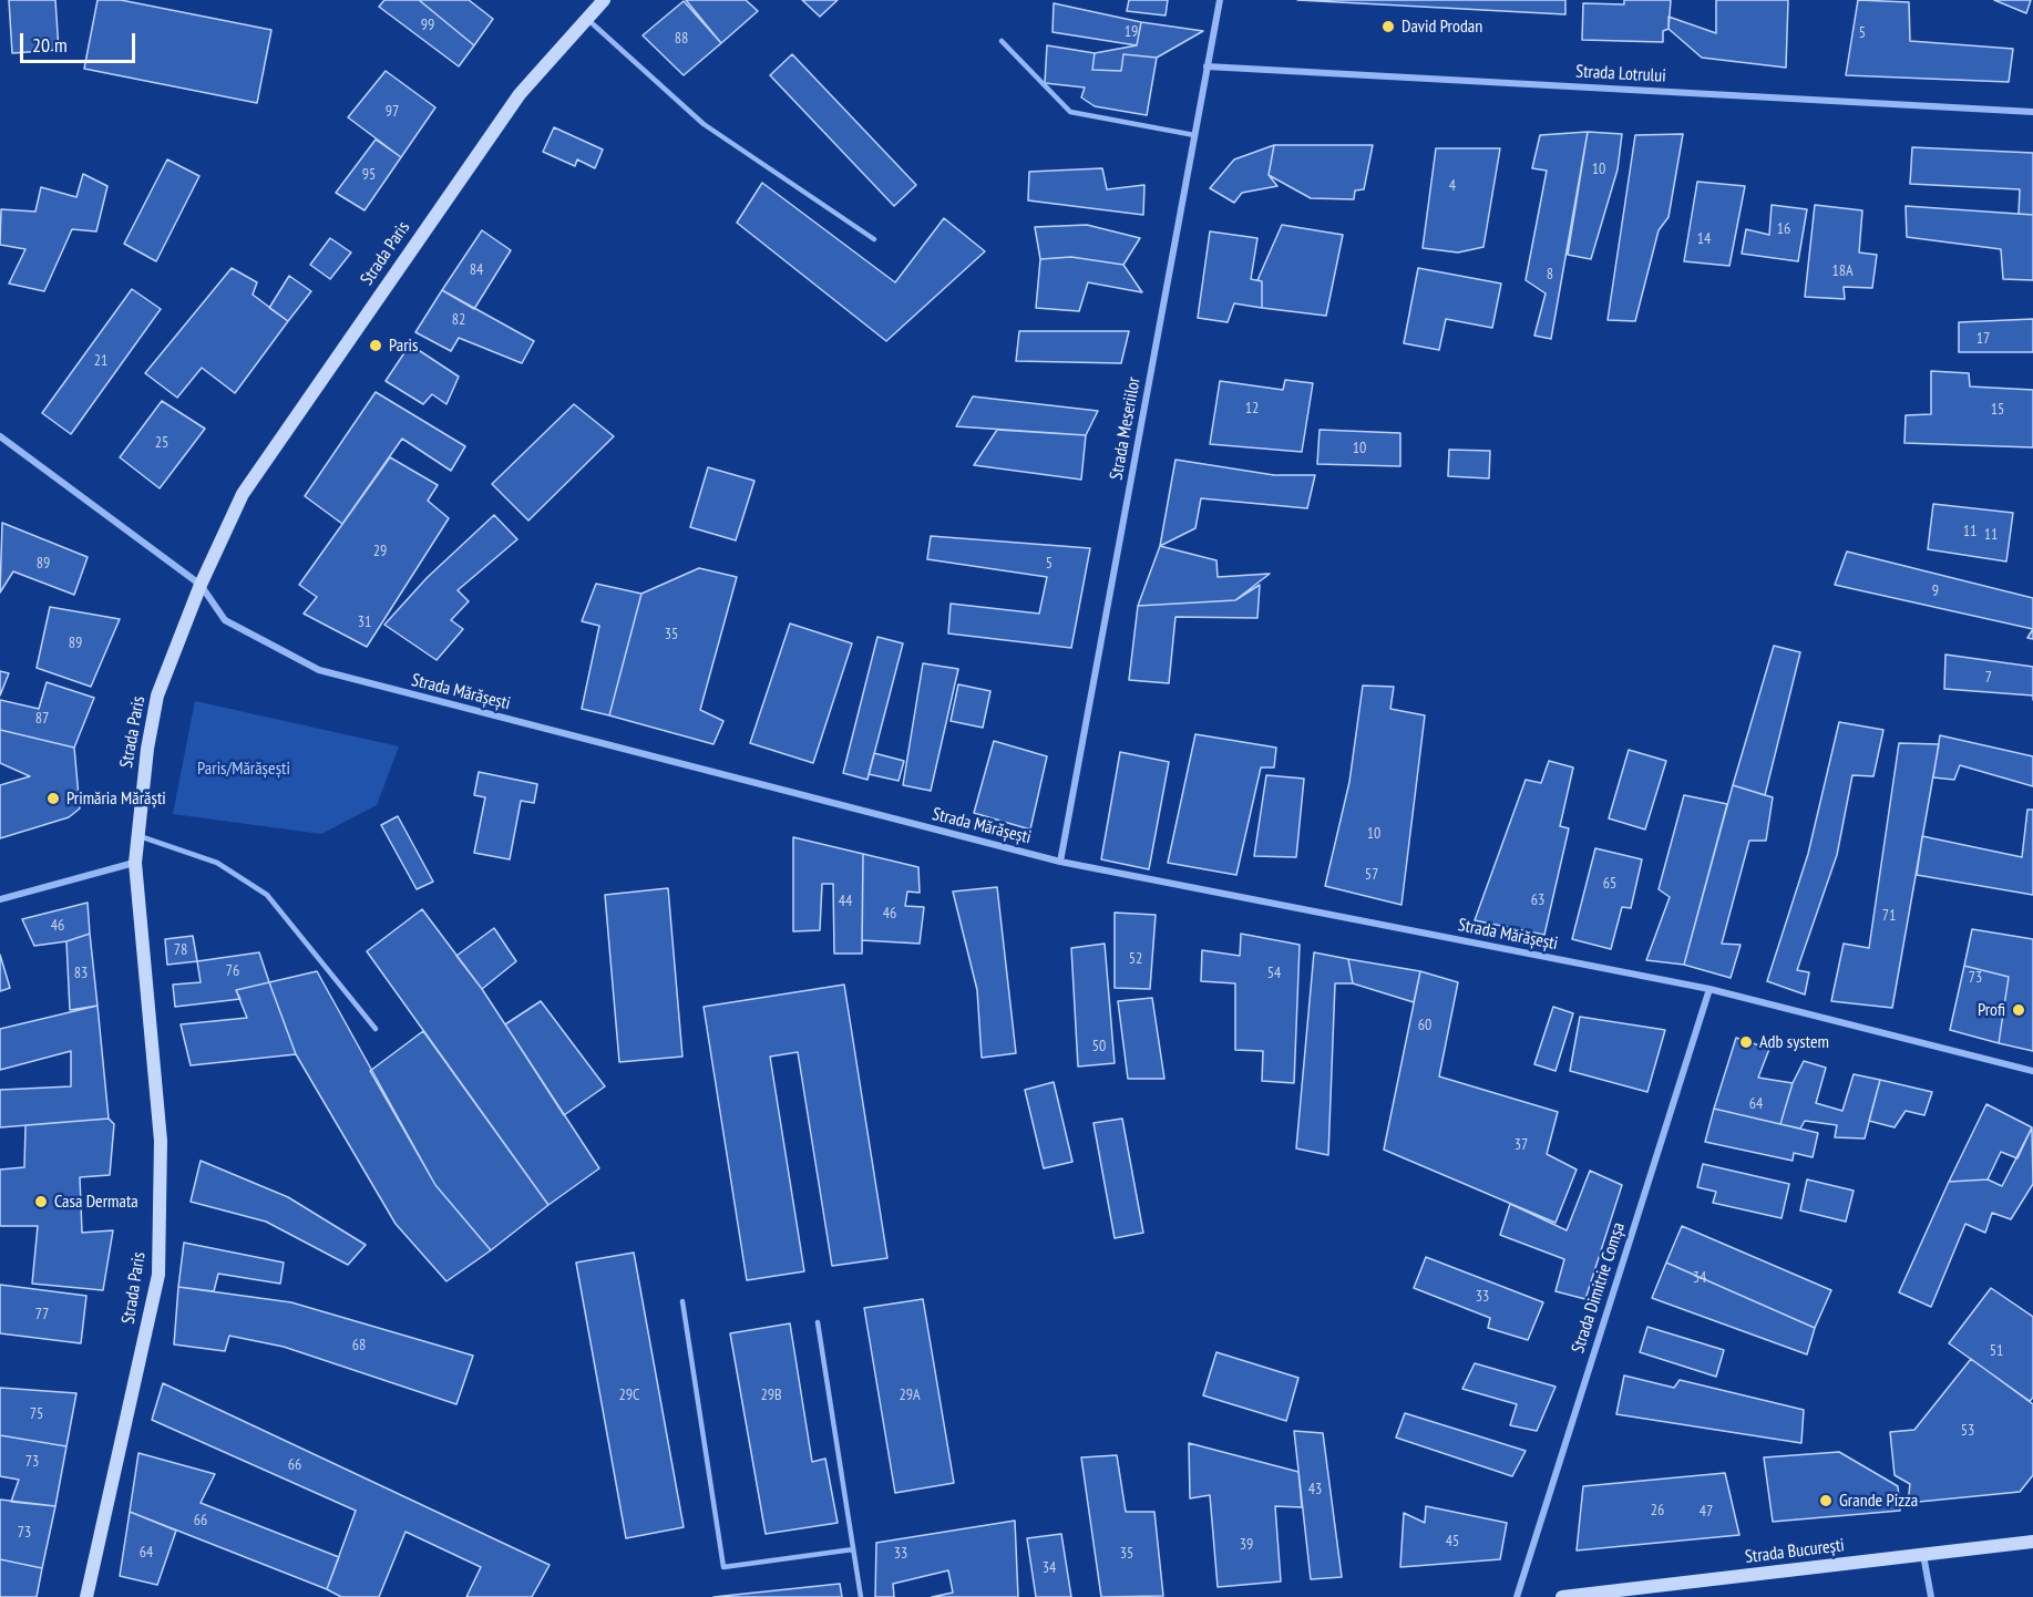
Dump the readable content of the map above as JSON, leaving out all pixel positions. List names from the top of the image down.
{
  "streets": {
    "street": [
      "Strada Lotrului",
      "Strada Paris",
      "Strada Meseriilor",
      "Strada Mărășești",
      "Strada Dimitrie Comșa",
      "Strada București"
    ]
  },
  "crossings": [
    ["Strada Lotrului", "Strada Meseriilor"],
    ["Strada Paris", "Strada Mărășești"],
    ["Strada Meseriilor", "Strada Mărășești"],
    ["Strada Mărășești", "Strada Dimitrie Comșa"]
  ],
  "parks": ["Paris/Mărășești"],
  "places": [
    "David Prodan",
    "Paris",
    "Primăria Mărăști",
    "Profi",
    "Adb system",
    "Casa Dermata",
    "Grande Pizza"
  ],
  "house_numbers": [
    "99",
    "19",
    "5",
    "88",
    "97",
    "10",
    "95",
    "4",
    "16",
    "14",
    "84",
    "18A",
    "8",
    "82",
    "17",
    "21",
    "12",
    "15",
    "25",
    "10",
    "11",
    "11",
    "29",
    "89",
    "5",
    "9",
    "31",
    "35",
    "89",
    "7",
    "87",
    "10",
    "57",
    "65",
    "63",
    "44",
    "46",
    "71",
    "46",
    "78",
    "52",
    "76",
    "83",
    "54",
    "73",
    "60",
    "50",
    "64",
    "37",
    "34",
    "33",
    "77",
    "68",
    "51",
    "29C",
    "29B",
    "29A",
    "75",
    "53",
    "73",
    "66",
    "43",
    "26",
    "47",
    "66",
    "73",
    "45",
    "39",
    "64",
    "33",
    "35",
    "34"
  ],
  "scale_bar": "20 m"
}
